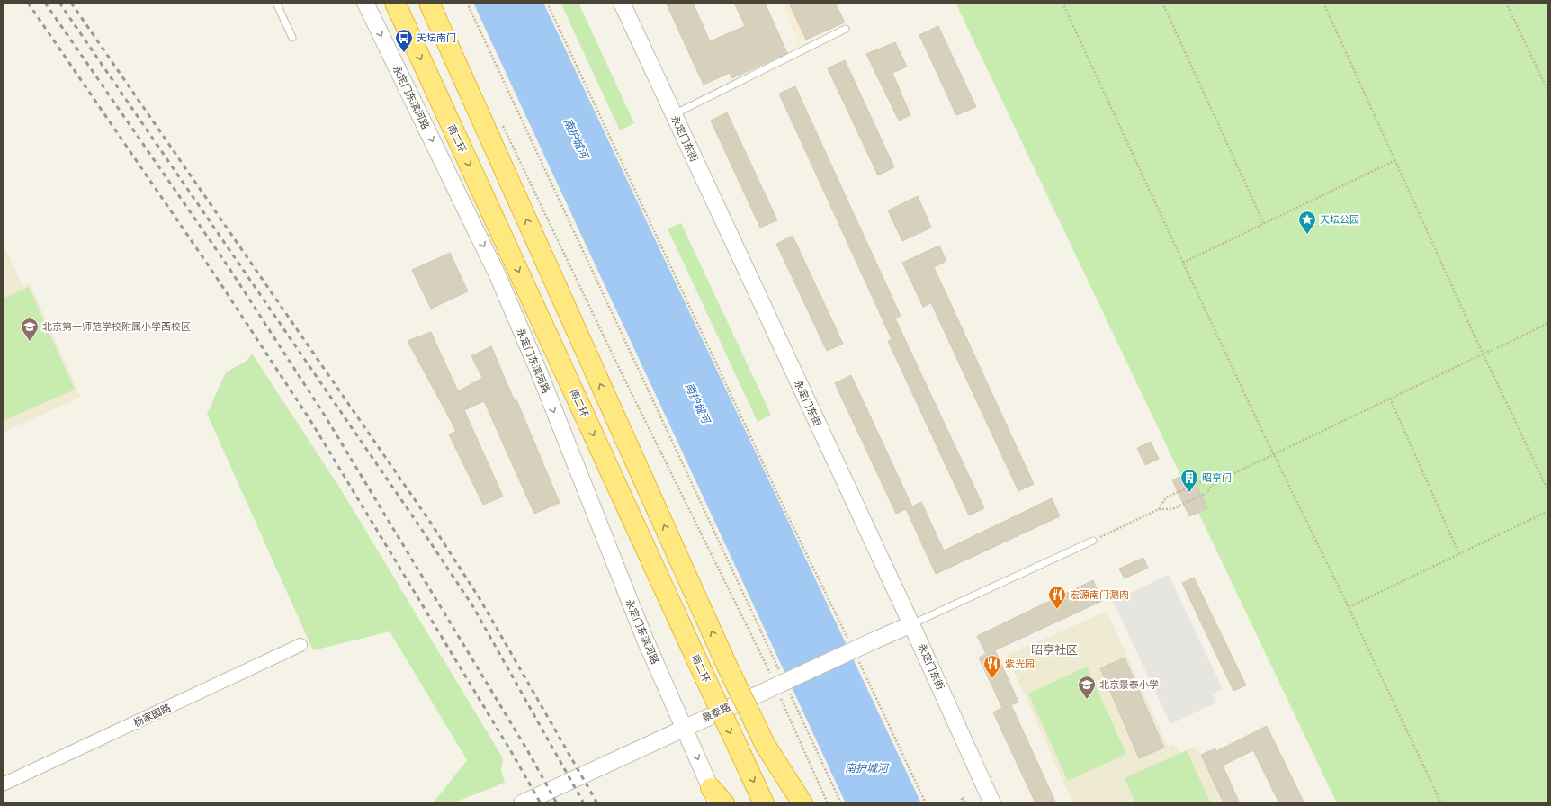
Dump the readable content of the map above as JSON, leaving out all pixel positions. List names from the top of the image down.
{
  "streets": {
    "highway": ["南二环"],
    "street": [
      "永定门东滨河路",
      "永定门东街",
      "景泰路",
      "杨家园路"
    ]
  },
  "crossings": [
    ["永定门东滨河路", "景泰路"],
    ["永定门东街", "景泰路"]
  ],
  "one_way": ["永定门东滨河路"],
  "districts": ["昭亨社区"],
  "water": ["南护城河"],
  "places": {
    "bus stop": ["天坛南门"],
    "place": ["天坛公园"],
    "school or university": ["北京第一师范学校附属小学西校区", "北京景泰小学"],
    "building": ["昭亨门"],
    "restaurant": ["宏源南门涮肉", "紫光园"]
  }
}
